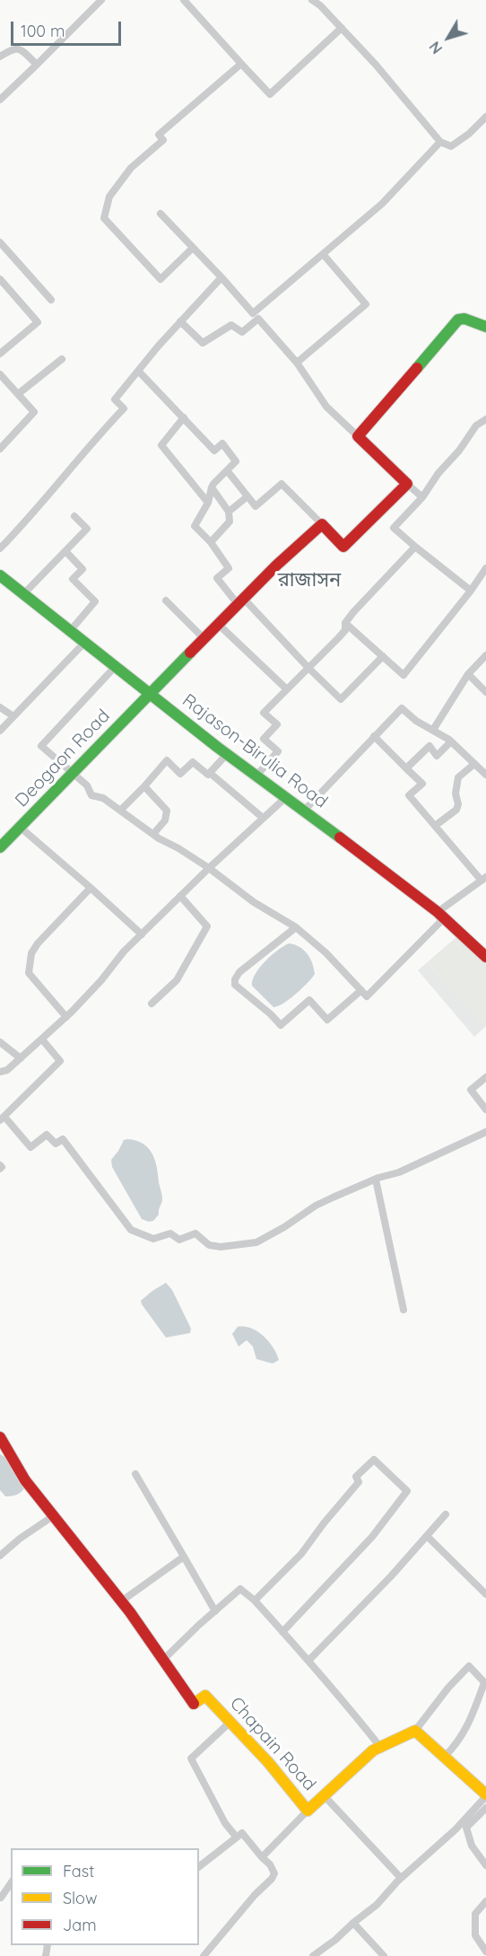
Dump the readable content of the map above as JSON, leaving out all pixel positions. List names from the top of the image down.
{
  "streets": {
    "street": ["Rajason-Birulia Road", "Deogaon Road", "Chapain Road"]
  },
  "crossings": [
    ["Rajason-Birulia Road", "Deogaon Road"]
  ],
  "districts": ["রাজাসন"],
  "legend": ["Fast", "Slow", "Jam"],
  "scale_bar": "100 m",
  "north": "bottom left"
}
